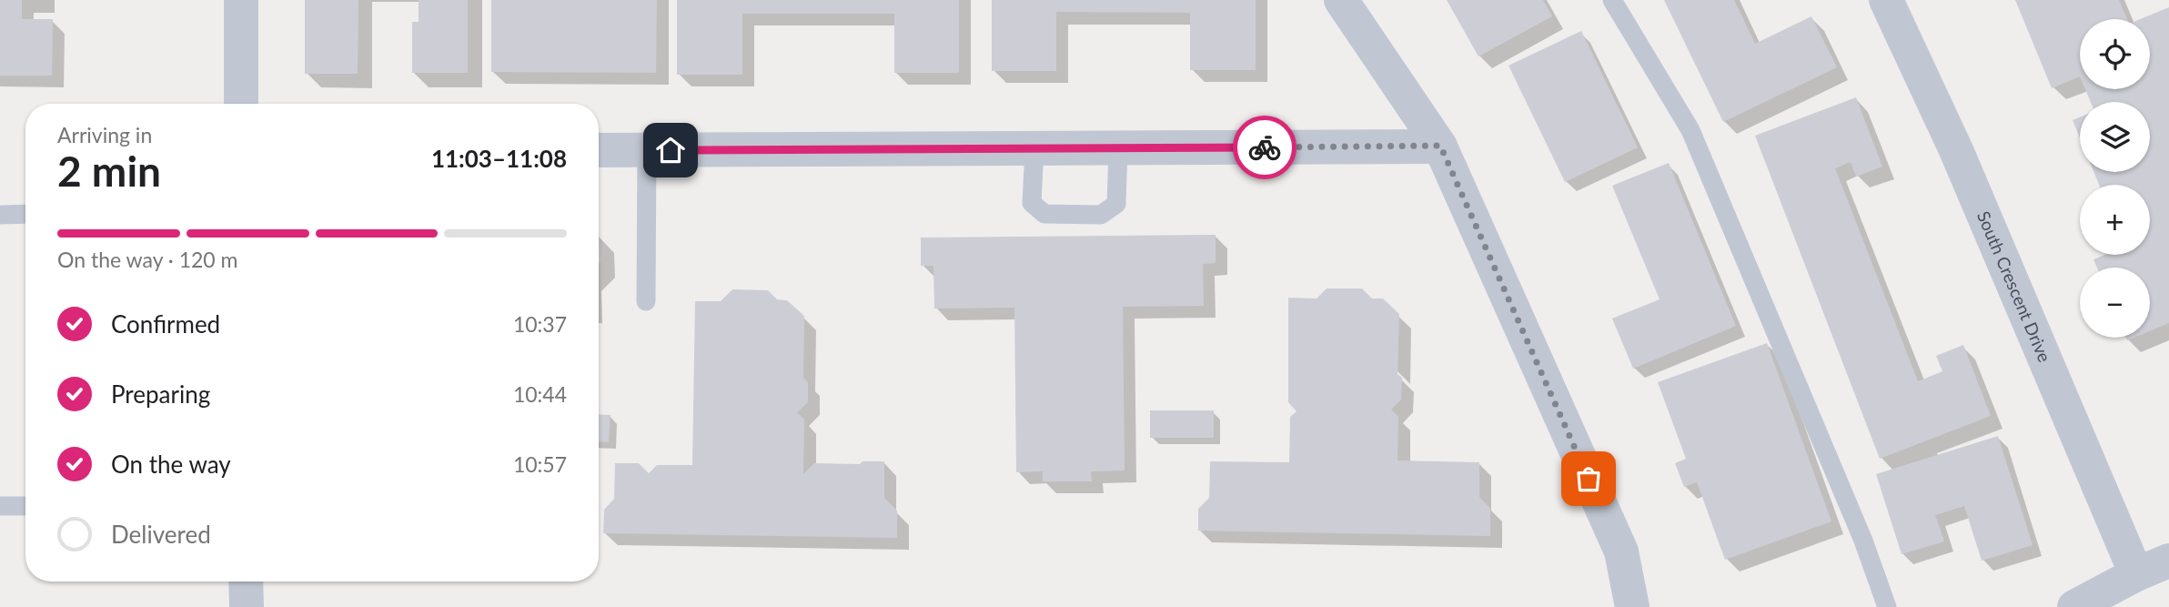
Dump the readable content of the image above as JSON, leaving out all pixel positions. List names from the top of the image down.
{
  "streets": {
    "street": ["South Crescent Drive"]
  },
  "page": {
    "map_buttons": ["+", "−"],
    "heading": ["2 min", "Arriving in", "11:03–11:08"],
    "bar": "On the way · 120 m",
    "list": [
      ["Confirmed", "10:37"],
      ["Preparing", "10:44"],
      ["On the way", "10:57"],
      "Delivered"
    ]
  }
}
